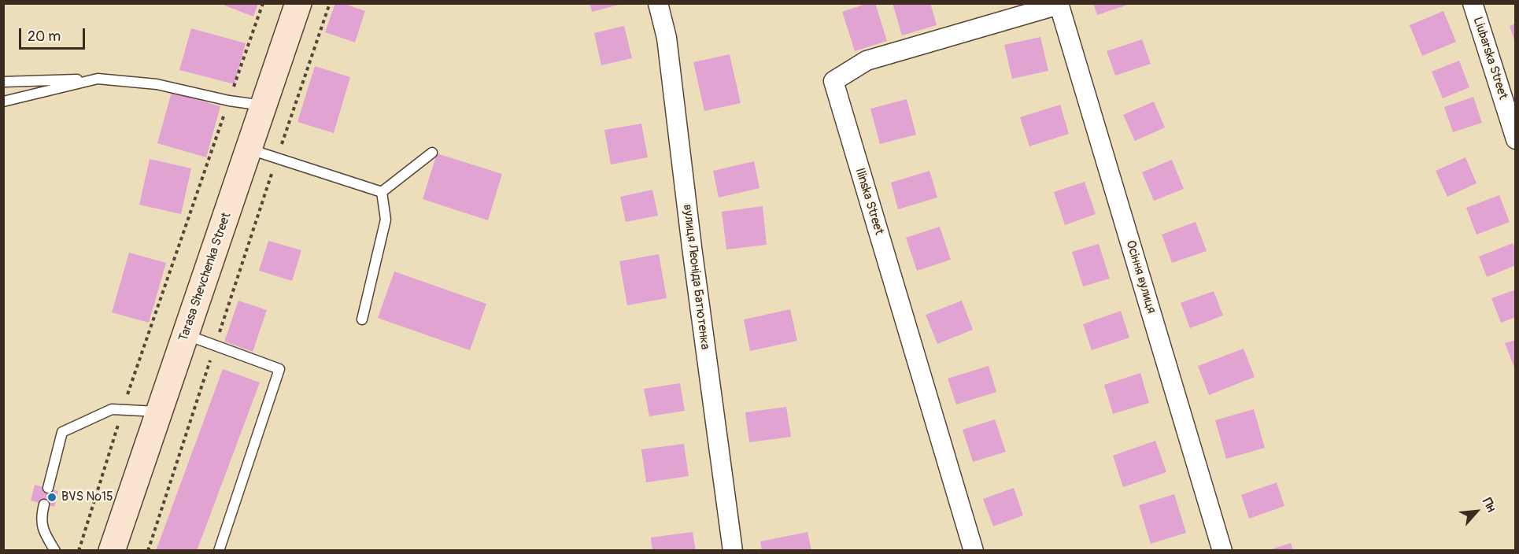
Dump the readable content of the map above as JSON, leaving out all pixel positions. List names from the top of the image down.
{
  "streets": {
    "main road": ["Tarasa Shevchenka Street"],
    "street": [
      "Liubarska Street",
      "Ilinska Street",
      "вулиця Леоніда Батютенка",
      "Осіння вулиця"
    ]
  },
  "crossings": [
    ["Ilinska Street", "Осіння вулиця"]
  ],
  "places": ["BVS №15"],
  "scale_bar": "20 m",
  "north": "top right"
}
